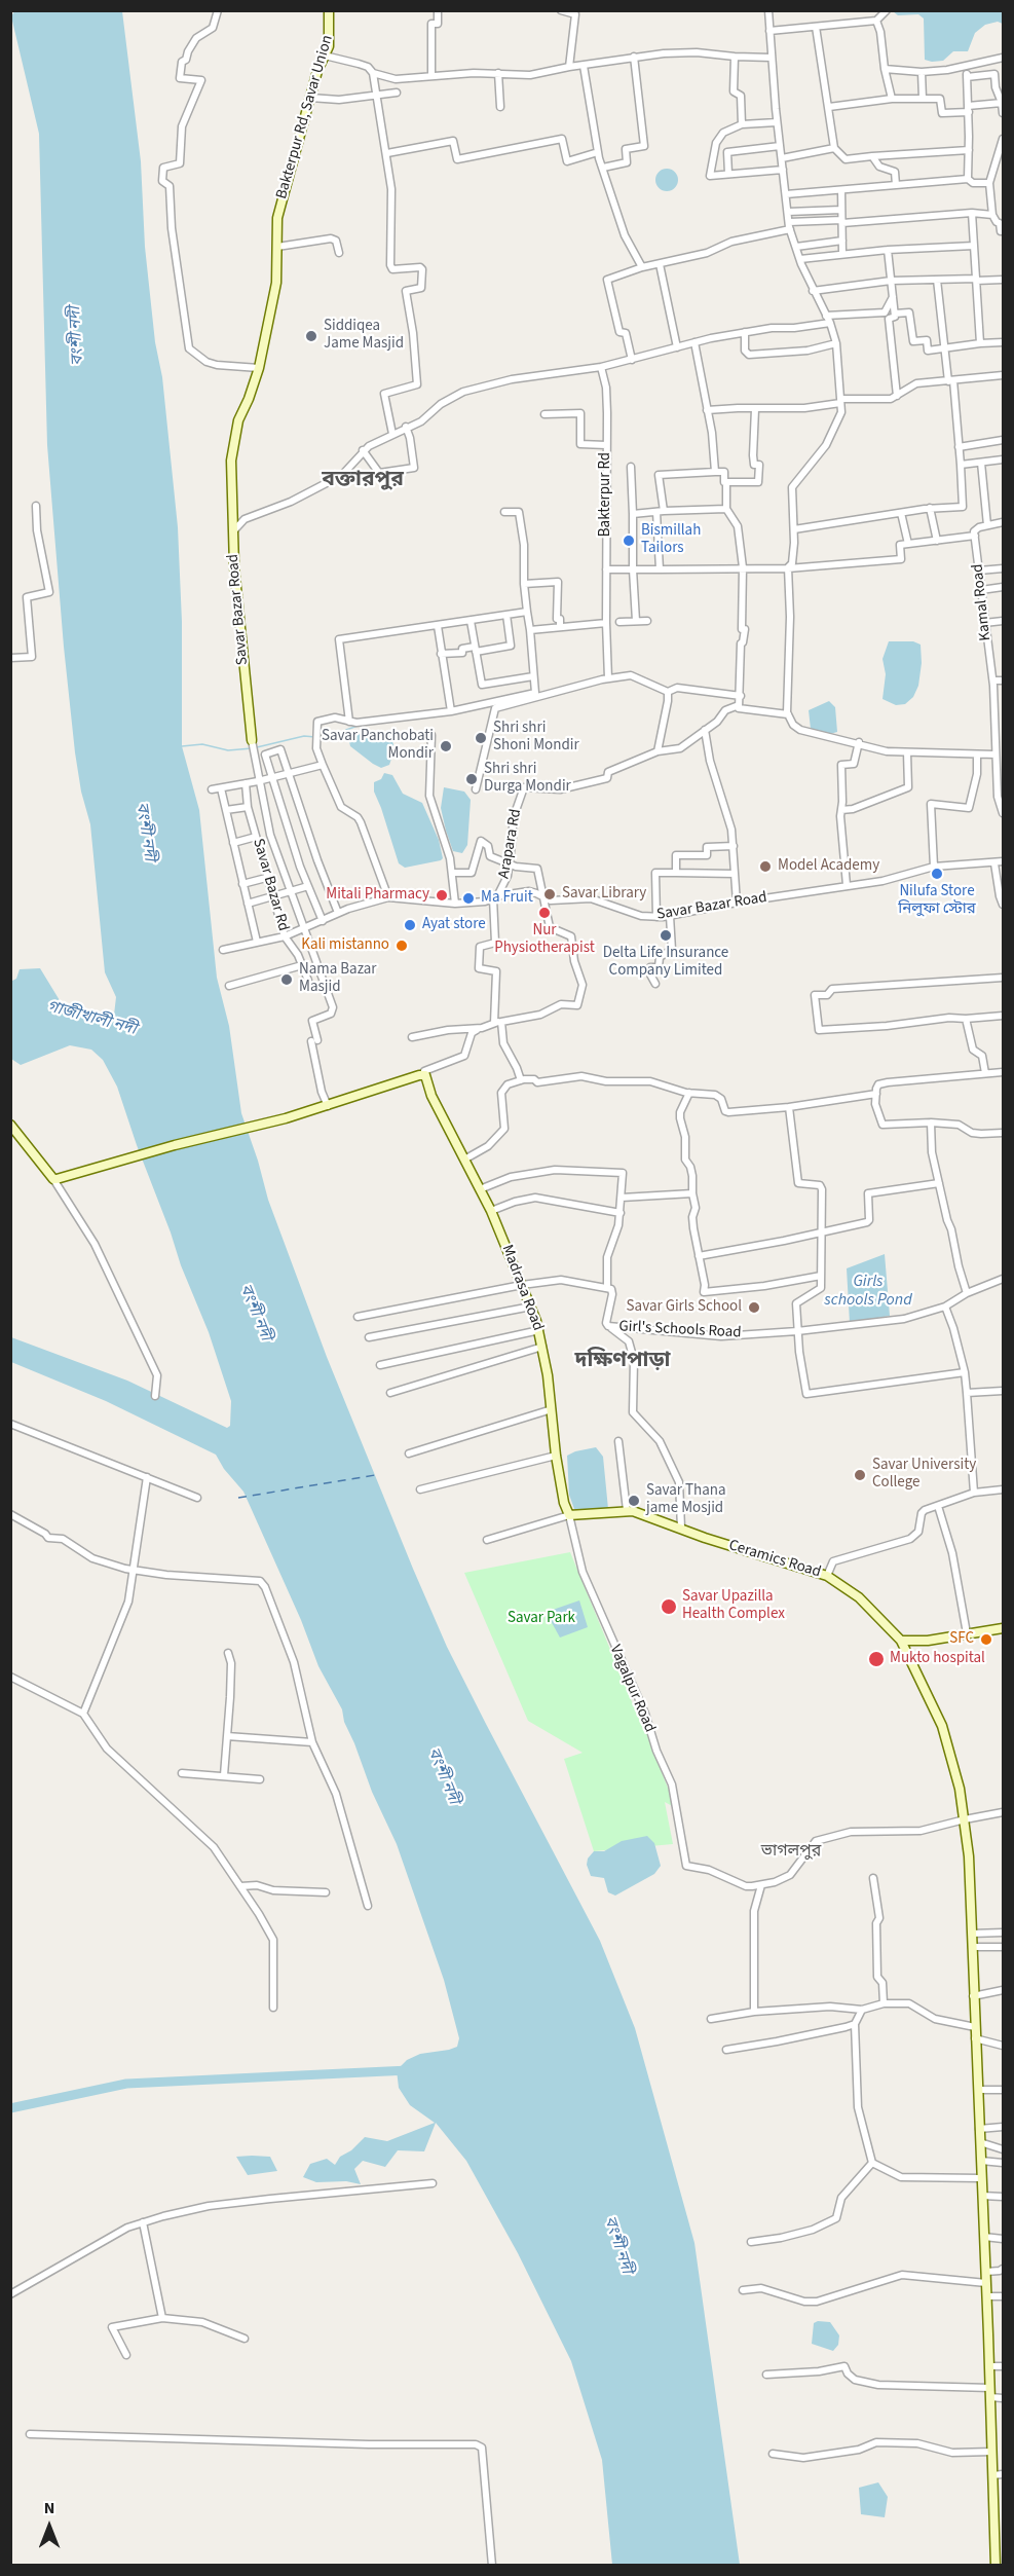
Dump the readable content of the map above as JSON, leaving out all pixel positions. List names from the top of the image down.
{
  "streets": {
    "street": [
      "Bakterpur Rd, Savar Union",
      "Bakterpur Rd",
      "Kamal Road",
      "Savar Bazar Road",
      "Arapara Rd",
      "Savar Bazar Rd",
      "Madrasa Road",
      "Girl's Schools Road",
      "Ceramics Road",
      "Vagalpur Road"
    ]
  },
  "crossings": [
    ["Bakterpur Rd, Savar Union", "Savar Bazar Road"],
    ["Savar Bazar Road", "Arapara Rd"],
    ["Savar Bazar Road", "Savar Bazar Rd"],
    ["Madrasa Road", "Girl's Schools Road"],
    ["Madrasa Road", "Ceramics Road"],
    ["Madrasa Road", "Vagalpur Road"],
    ["Ceramics Road", "Vagalpur Road"]
  ],
  "districts": ["বক্তারপুর", "দক্ষিণপাড়া", "ভাগলপুর"],
  "water": ["বংশী নদী", "গাজীখালী নদী", "Girls schools Pond"],
  "parks": ["Savar Park"],
  "places": [
    "Siddiqea Jame Masjid",
    "Bismillah Tailors",
    "Shri shri Shoni Mondir",
    "Savar Panchobati Mondir",
    "Shri shri Durga Mondir",
    "Model Academy",
    "Nilufa Store নিলুফা স্টোর",
    "Savar Library",
    "Mitali Pharmacy",
    "Ma Fruit",
    "Nur Physiotherapist",
    "Ayat store",
    "Delta Life Insurance Company Limited",
    "Kali mistanno",
    "Nama Bazar Masjid",
    "Savar Girls School",
    "Savar University College",
    "Savar Thana jame Mosjid",
    "Savar Upazilla Health Complex",
    "SFC",
    "Mukto hospital"
  ],
  "north": "top"
}
